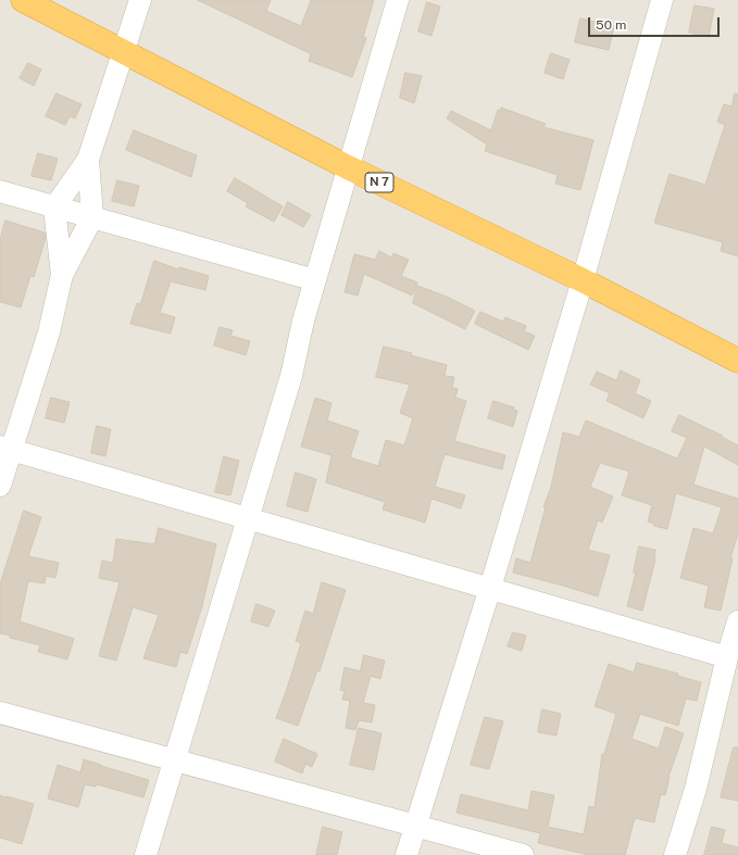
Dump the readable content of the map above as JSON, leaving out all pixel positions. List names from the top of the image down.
{
  "streets": {
    "highway": ["N 7"]
  },
  "scale_bar": "50 m"
}
